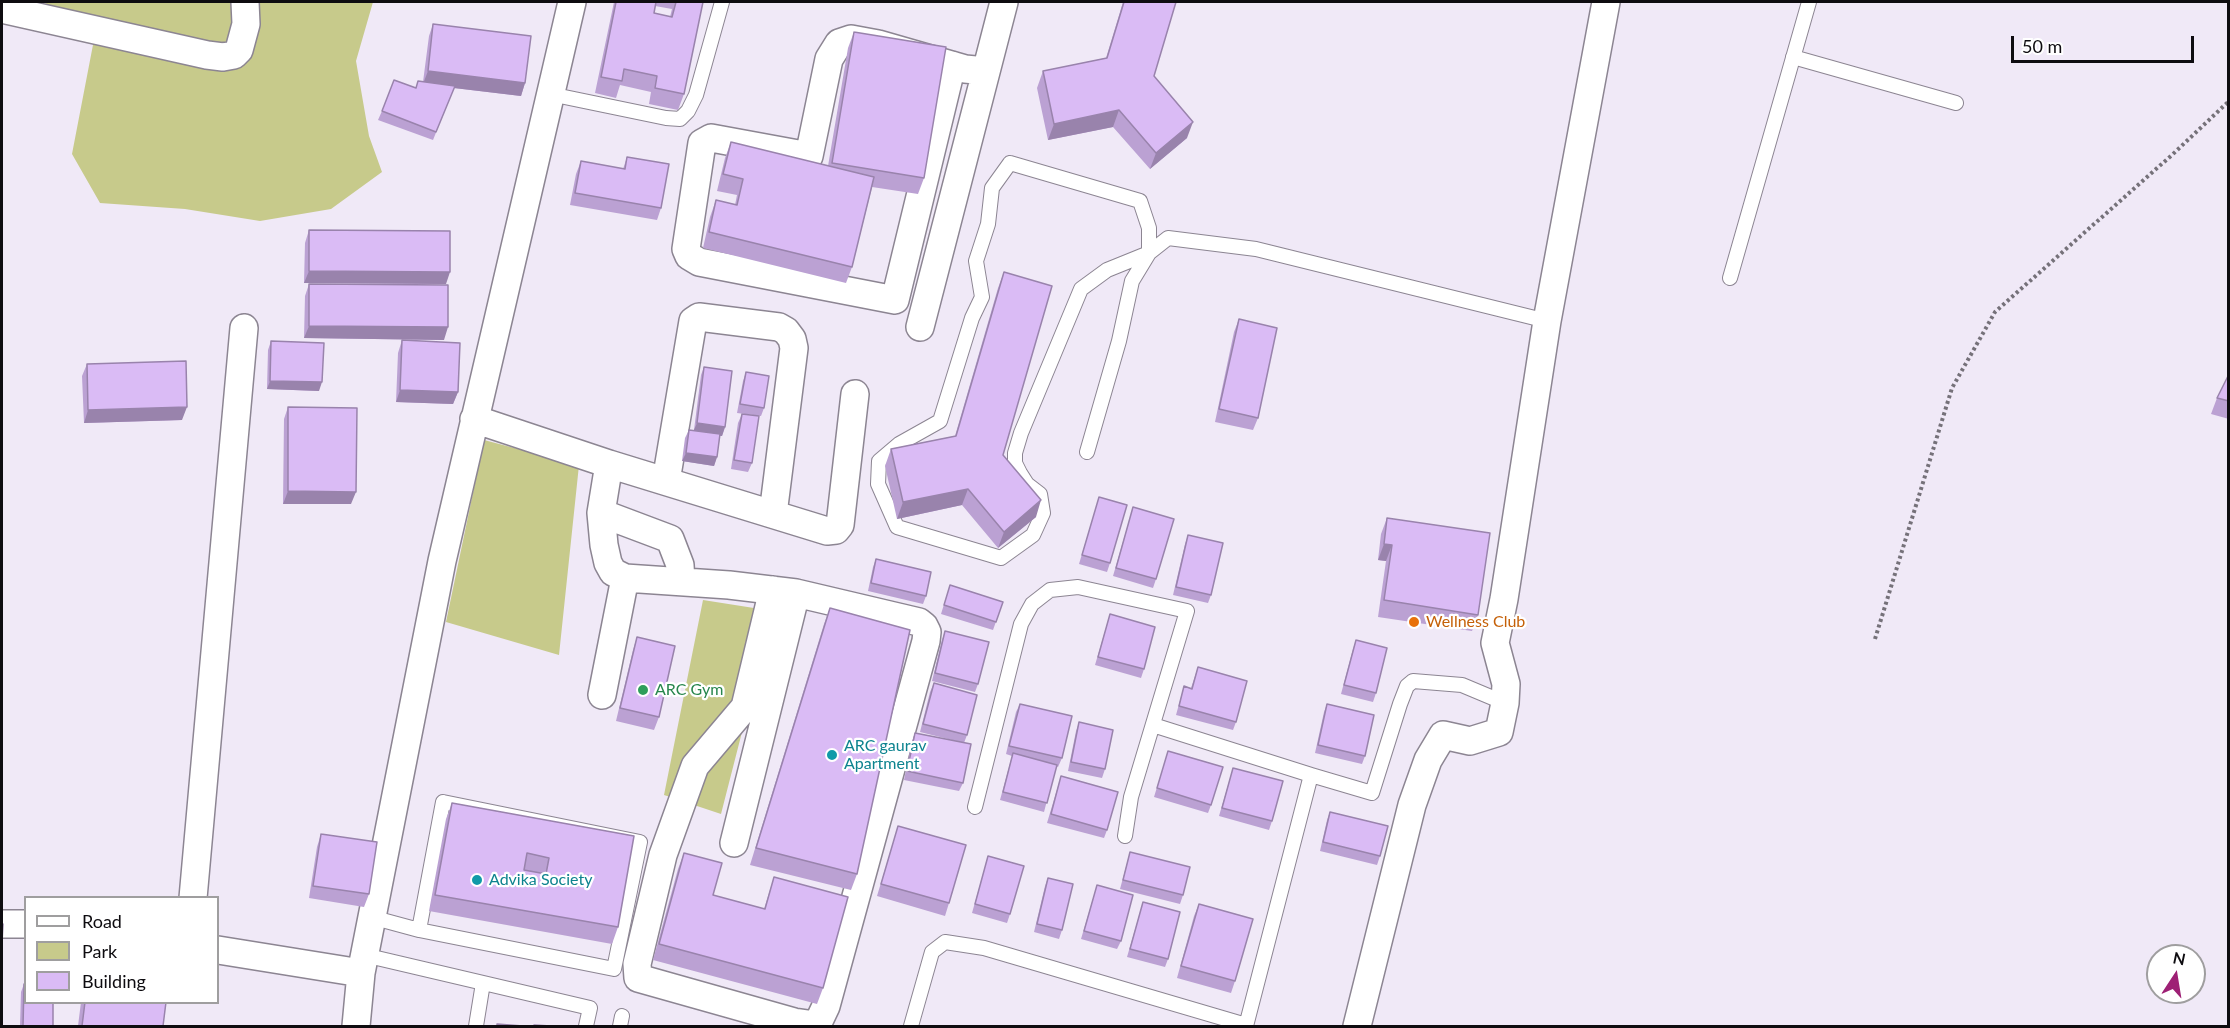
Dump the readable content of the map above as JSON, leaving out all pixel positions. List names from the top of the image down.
{
  "places": [
    "Wellness Club",
    "ARC Gym",
    "ARC gaurav Apartment",
    "Advika Society"
  ],
  "legend": ["Road", "Park", "Building"],
  "scale_bar": "50 m",
  "north": "top"
}
